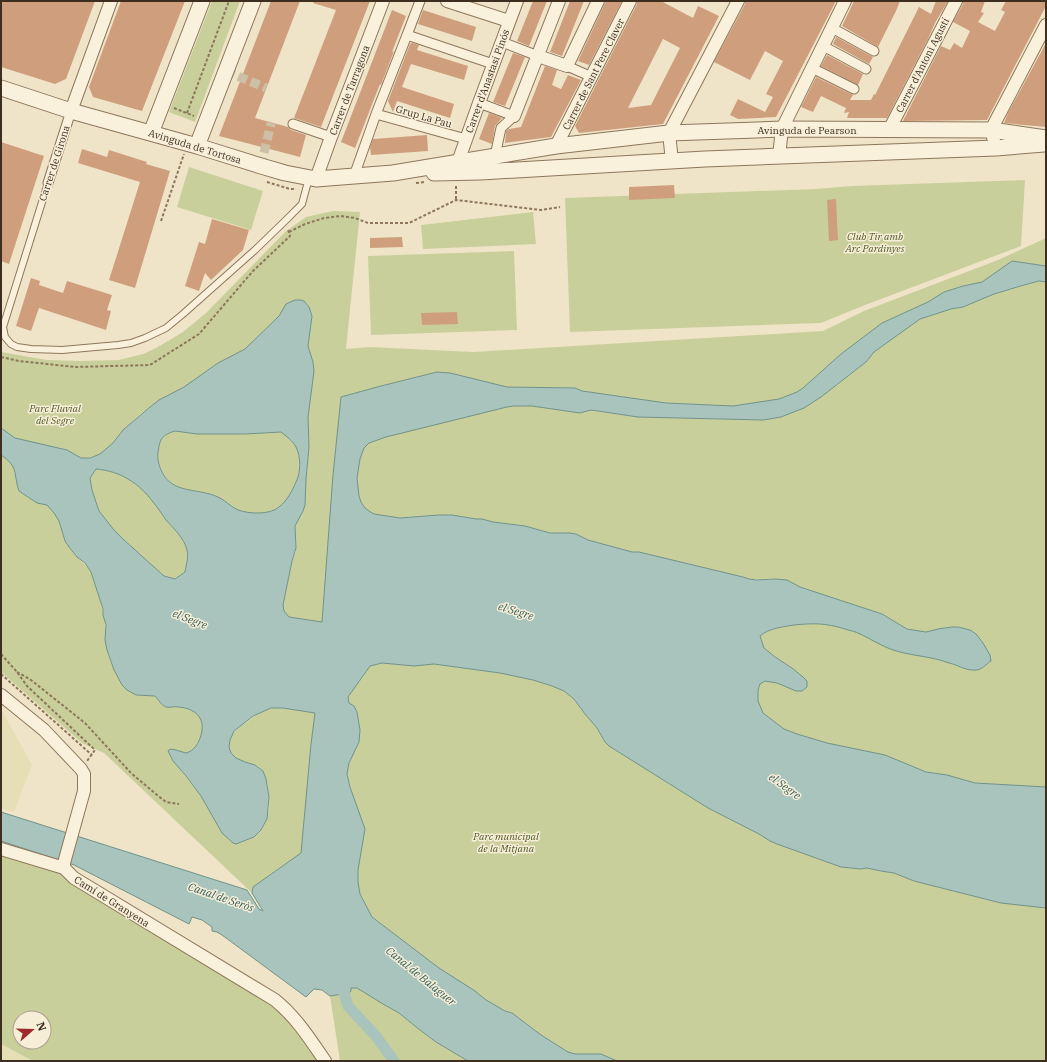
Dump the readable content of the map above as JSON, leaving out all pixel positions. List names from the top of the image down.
{
  "streets": {
    "street": [
      "Carrer d'Antoni Agustí",
      "Carrer de Sant Pere Claver",
      "Carrer d'Anastasi Pinós",
      "Carrer de Tarragona",
      "Grup La Pau",
      "Avinguda de Pearson",
      "Avinguda de Tortosa",
      "Carrer de Girona",
      "Camí de Granyena"
    ]
  },
  "crossings": [
    ["Carrer d'Antoni Agustí", "Avinguda de Pearson"],
    ["Carrer de Sant Pere Claver", "Avinguda de Pearson"],
    ["Carrer d'Anastasi Pinós", "Grup La Pau"],
    ["Carrer d'Anastasi Pinós", "Avinguda de Pearson"],
    ["Carrer d'Anastasi Pinós", "Avinguda de Tortosa"],
    ["Carrer de Tarragona", "Avinguda de Tortosa"],
    ["Carrer de Tarragona", "Carrer de Girona"],
    ["Avinguda de Pearson", "Avinguda de Tortosa"],
    ["Avinguda de Tortosa", "Carrer de Girona"]
  ],
  "water": ["el Segre", "Canal de Seròs", "Canal de Balaguer"],
  "parks": ["Club Tir amb Arc Pardinyes", "Parc Fluvial del Segre", "Parc municipal de la Mitjana"],
  "north": "right"
}
